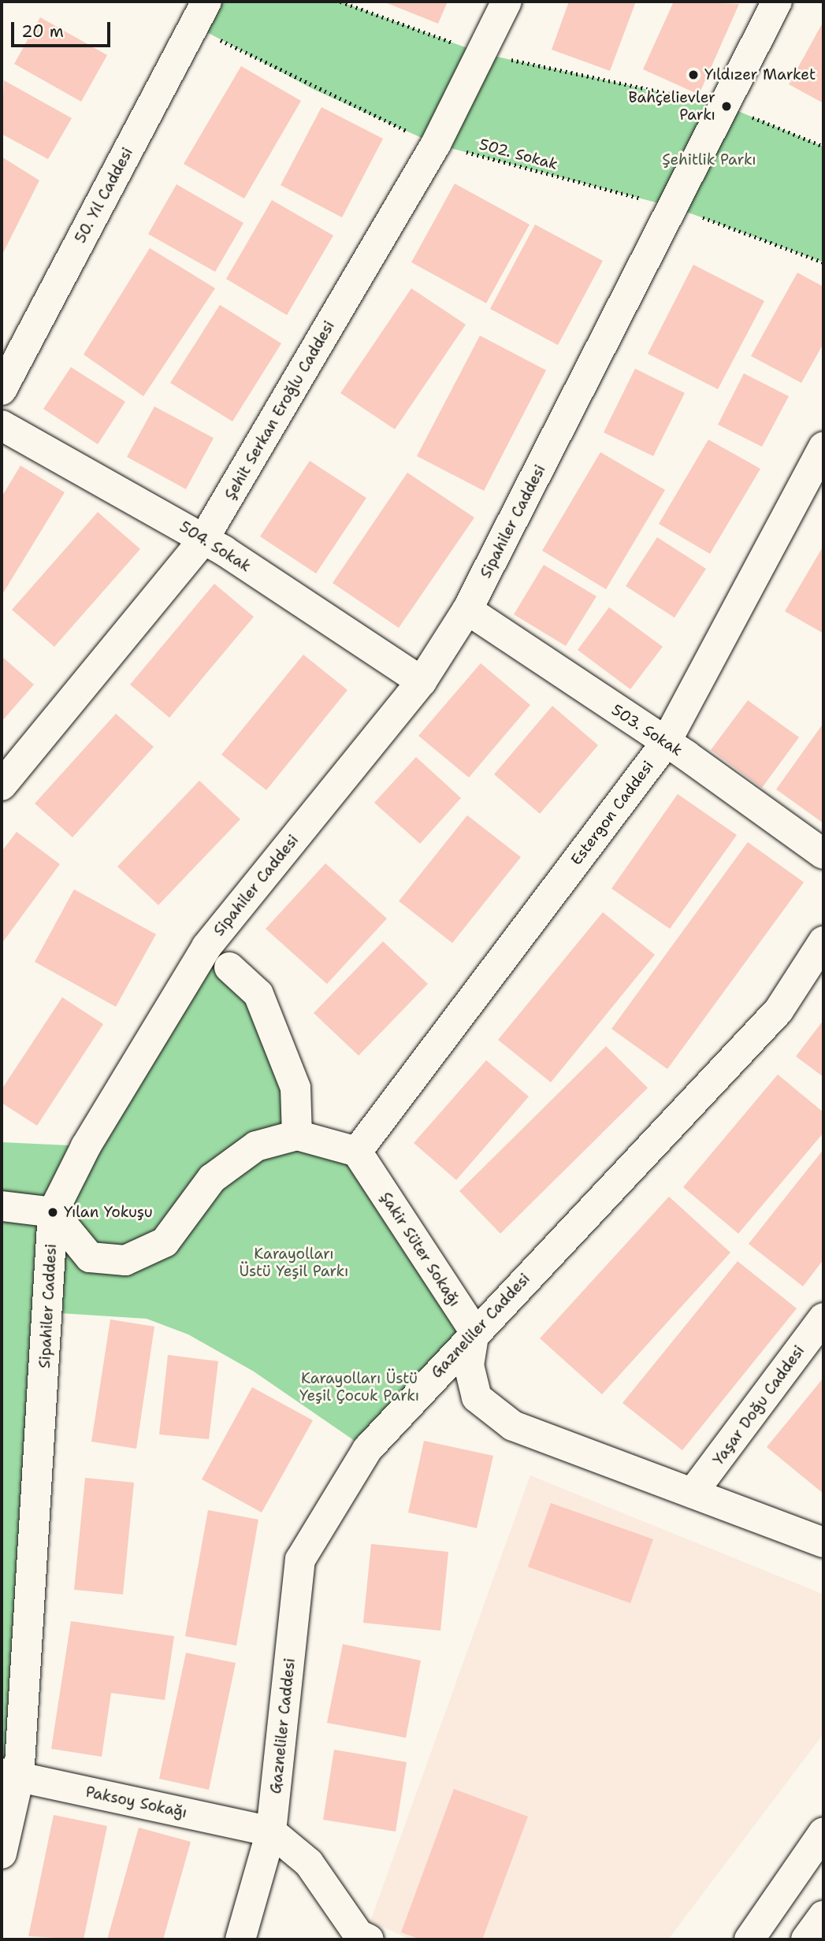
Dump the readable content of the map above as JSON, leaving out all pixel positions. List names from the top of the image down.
{
  "streets": {
    "main road": [
      "50. Yıl Caddesi",
      "Şehit Serkan Eroğlu Caddesi",
      "Sipahiler Caddesi",
      "504. Sokak",
      "503. Sokak",
      "Estergon Caddesi",
      "Şakir Süter Sokağı",
      "Gazneliler Caddesi",
      "Yaşar Doğu Caddesi",
      "Paksoy Sokağı"
    ],
    "path": ["502. Sokak"]
  },
  "crossings": [
    ["502. Sokak", "Şehit Serkan Eroğlu Caddesi"],
    ["502. Sokak", "Sipahiler Caddesi"],
    ["Şehit Serkan Eroğlu Caddesi", "504. Sokak"],
    ["Sipahiler Caddesi", "504. Sokak"],
    ["Sipahiler Caddesi", "503. Sokak"],
    ["Sipahiler Caddesi", "Paksoy Sokağı"],
    ["503. Sokak", "Estergon Caddesi"],
    ["Estergon Caddesi", "Şakir Süter Sokağı"],
    ["Şakir Süter Sokağı", "Gazneliler Caddesi"],
    ["Gazneliler Caddesi", "Paksoy Sokağı"]
  ],
  "parks": ["Şehitlik Parkı", "Karayolları Üstü Yeşil Parkı", "Karayolları Üstü Yeşil Çocuk Parkı"],
  "places": ["Yıldızer Market", "Bahçelievler Parkı", "Yılan Yokuşu"],
  "scale_bar": "20 m"
}
